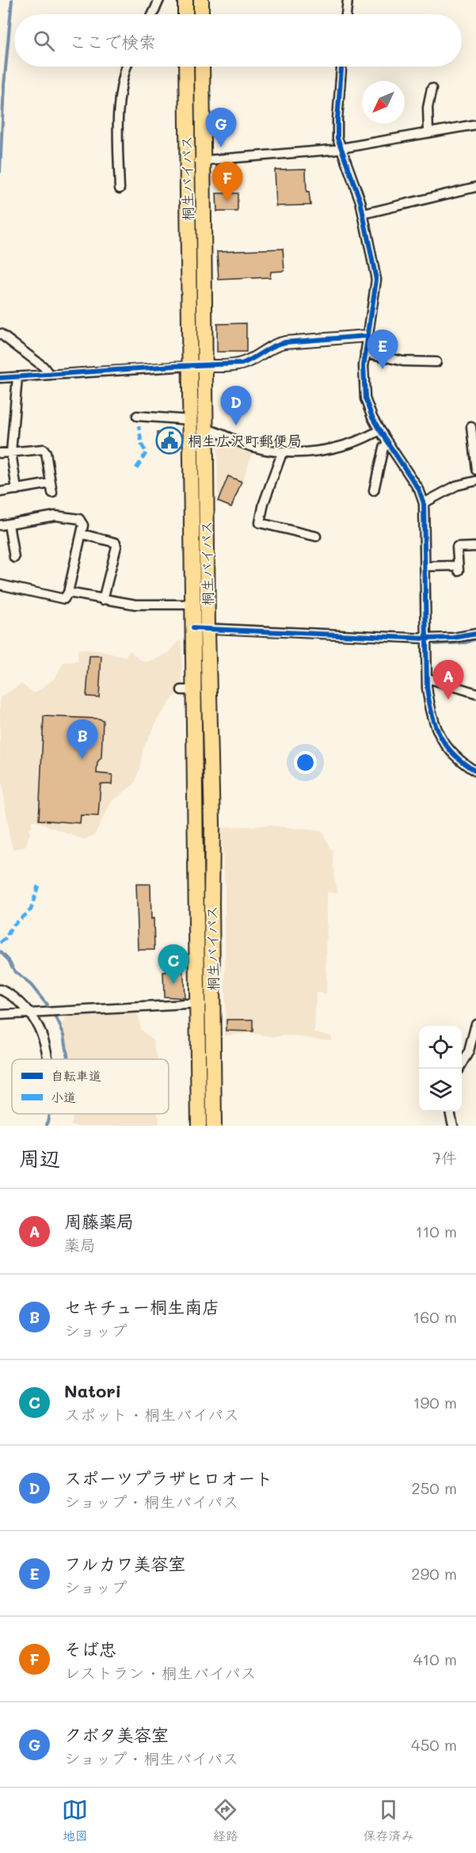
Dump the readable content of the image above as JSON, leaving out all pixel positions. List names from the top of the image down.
{
  "streets": {
    "highway": ["桐生バイパス"]
  },
  "places": {
    "public building": ["桐生広沢町郵便局"]
  },
  "legend": ["自転車道", "小道"],
  "north": "bottom left",
  "page": {
    "search": "ここで検索",
    "pins": [
      "G",
      "F",
      "E",
      "D",
      "A",
      "B",
      "C"
    ],
    "heading": ["周辺", "7件"],
    "list": [
      {
        "mark": "A",
        "name": "周藤薬局",
        "note": "薬局",
        "value": "110 m"
      },
      {
        "mark": "B",
        "name": "セキチュー桐生南店",
        "note": "ショップ",
        "value": "160 m"
      },
      {
        "mark": "C",
        "name": "Natori",
        "note": "スポット · 桐生バイパス",
        "value": "190 m"
      },
      {
        "mark": "D",
        "name": "スポーツプラザヒロオート",
        "note": "ショップ · 桐生バイパス",
        "value": "250 m"
      },
      {
        "mark": "E",
        "name": "フルカワ美容室",
        "note": "ショップ",
        "value": "290 m"
      },
      {
        "mark": "F",
        "name": "そば忠",
        "note": "レストラン · 桐生バイパス",
        "value": "410 m"
      },
      {
        "mark": "G",
        "name": "クボタ美容室",
        "note": "ショップ · 桐生バイパス",
        "value": "450 m"
      }
    ],
    "nav": ["地図", "経路", "保存済み"]
  }
}
